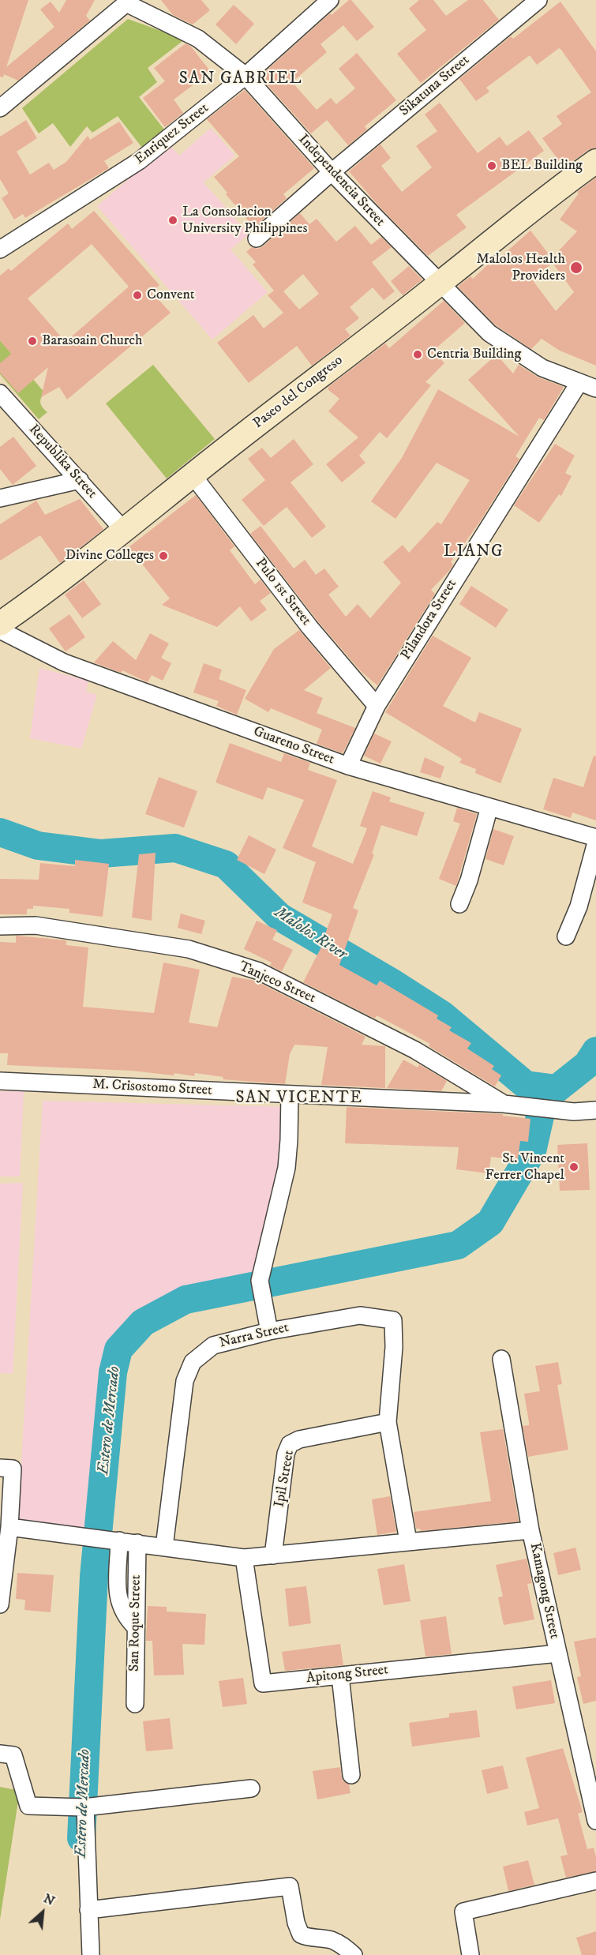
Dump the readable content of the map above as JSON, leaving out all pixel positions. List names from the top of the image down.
{
  "streets": {
    "main road": ["Paseo del Congreso"],
    "street": [
      "Sikatuna Street",
      "Enriquez Street",
      "Independencia Street",
      "Republika Street",
      "Pulo 1st Street",
      "Pilandora Street",
      "Guareno Street",
      "Tanjeco Street",
      "M. Crisostomo Street",
      "Narra Street",
      "Ipil Street",
      "Kamagong Street",
      "San Roque Street",
      "Apitong Street"
    ]
  },
  "crossings": [
    ["Sikatuna Street", "Independencia Street"],
    ["Enriquez Street", "Independencia Street"],
    ["Independencia Street", "Paseo del Congreso"],
    ["Independencia Street", "Pilandora Street"],
    ["Paseo del Congreso", "Republika Street"],
    ["Paseo del Congreso", "Pulo 1st Street"],
    ["Pulo 1st Street", "Pilandora Street"],
    ["Pilandora Street", "Guareno Street"],
    ["Tanjeco Street", "M. Crisostomo Street"],
    ["Narra Street", "Ipil Street"],
    ["Kamagong Street", "Apitong Street"]
  ],
  "districts": ["SAN GABRIEL", "LIANG", "SAN VICENTE"],
  "water": ["Malolos River", "Estero de Mercado"],
  "places": [
    "BEL Building",
    "La Consolacion University Philippines",
    "Malolos Health Providers",
    "Convent",
    "Barasoain Church",
    "Centria Building",
    "Divine Colleges",
    "St. Vincent Ferrer Chapel"
  ],
  "north": "top right"
}
